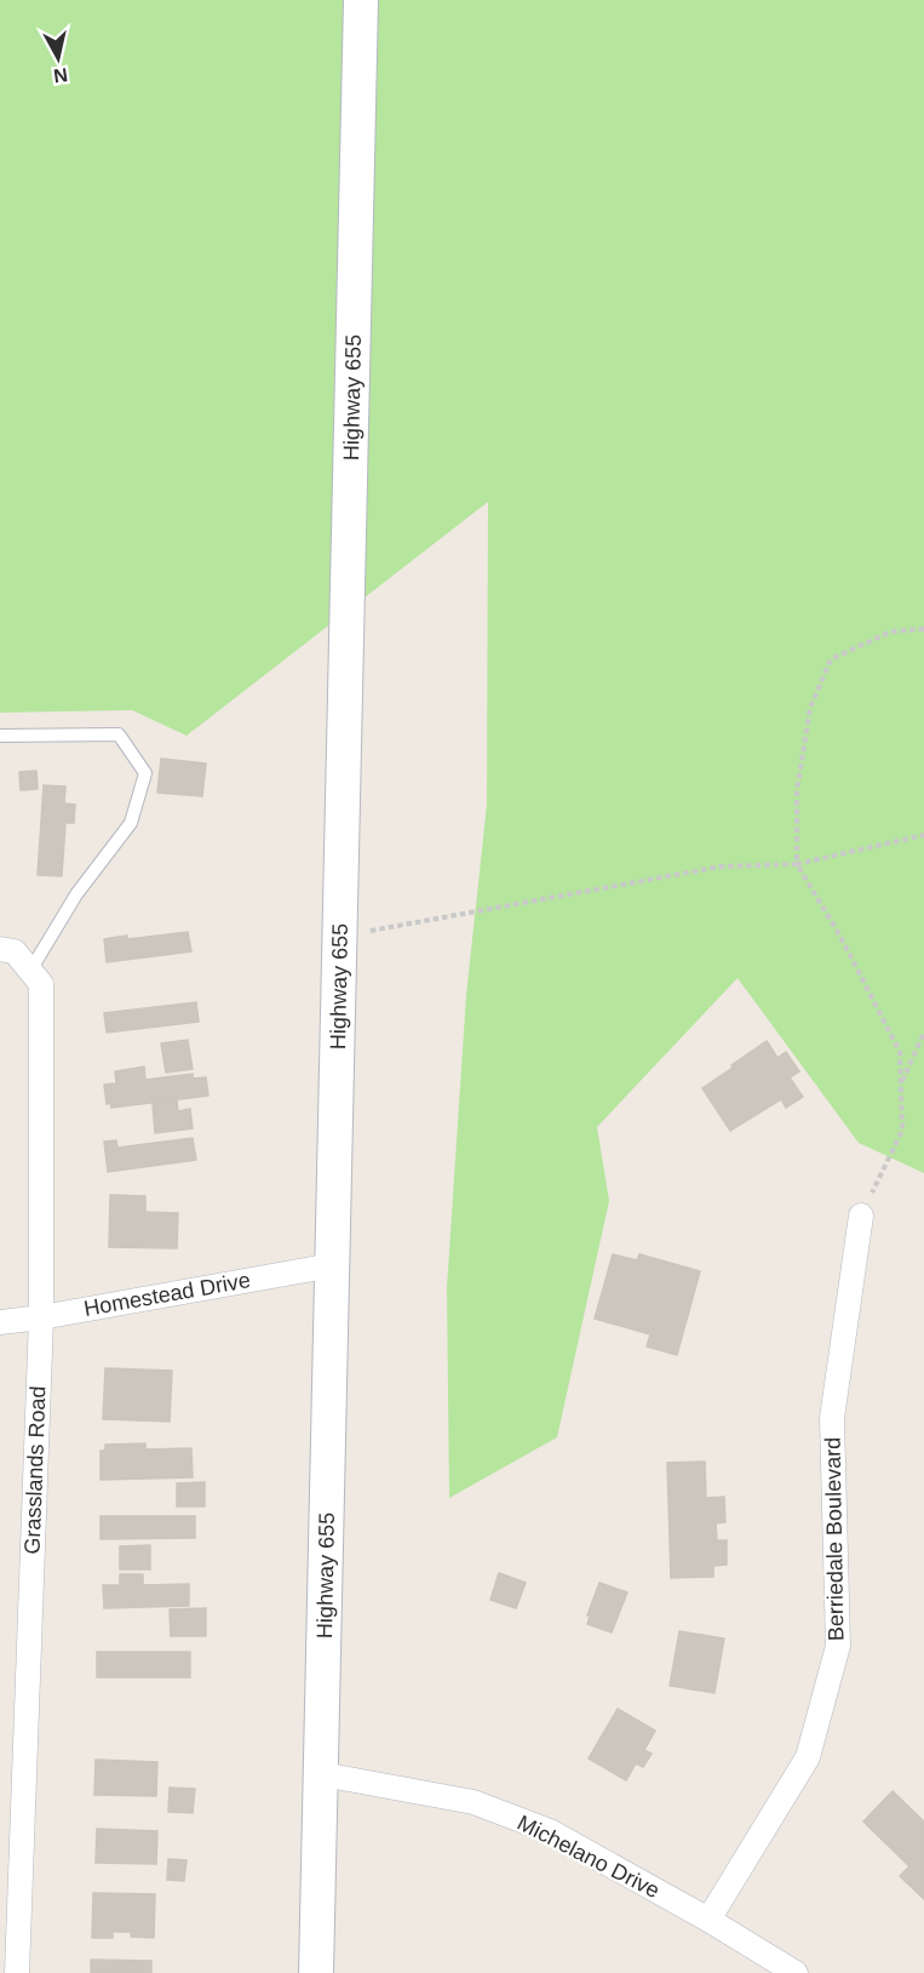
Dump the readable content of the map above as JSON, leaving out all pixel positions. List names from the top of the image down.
{
  "streets": {
    "main road": ["Highway 655"],
    "street": [
      "Homestead Drive",
      "Grasslands Road",
      "Berriedale Boulevard",
      "Michelano Drive"
    ]
  },
  "crossings": [
    ["Highway 655", "Homestead Drive"],
    ["Highway 655", "Michelano Drive"],
    ["Homestead Drive", "Grasslands Road"],
    ["Berriedale Boulevard", "Michelano Drive"]
  ],
  "north": "bottom"
}
